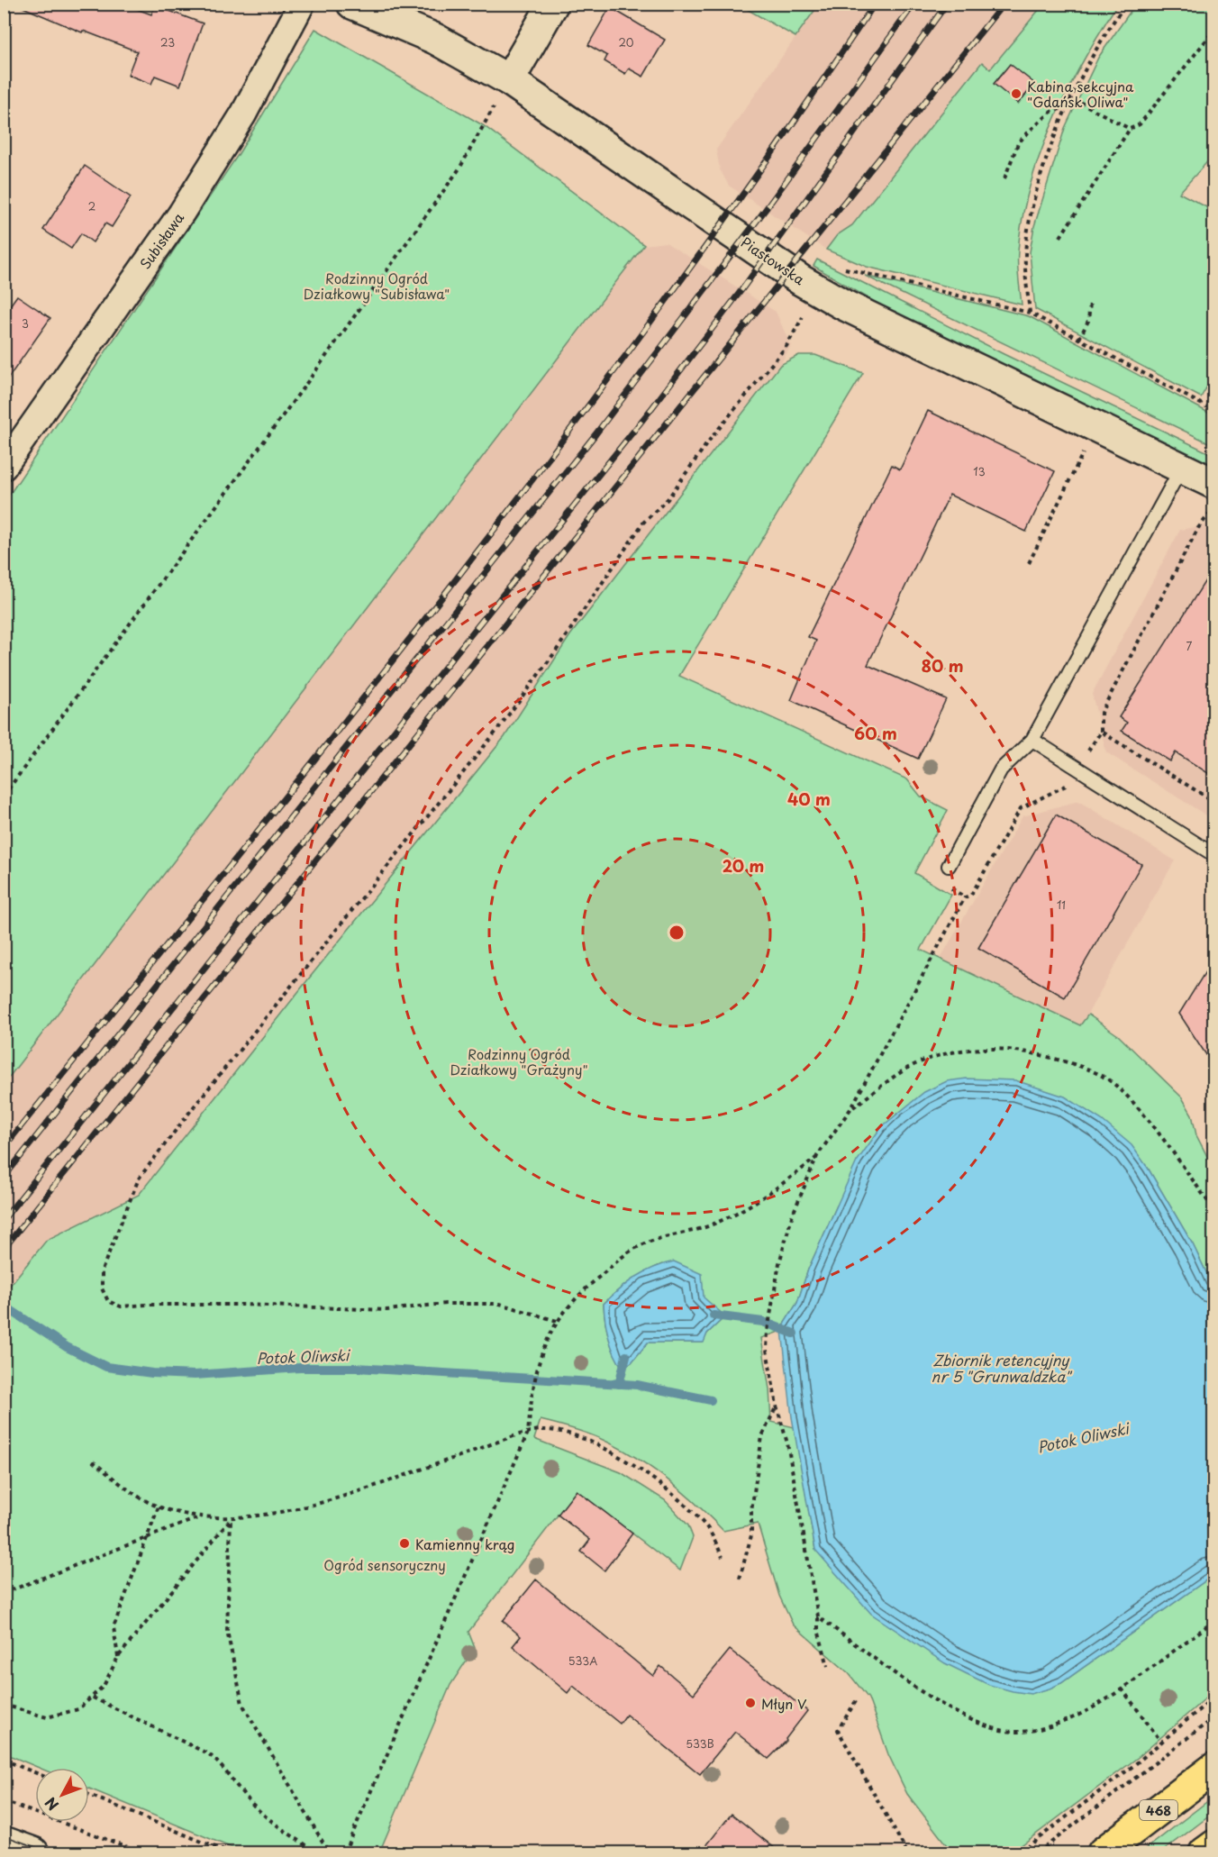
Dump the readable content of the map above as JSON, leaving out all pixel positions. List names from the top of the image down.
{
  "streets": {
    "main road": ["468"],
    "street": ["Subisława", "Piastowska"]
  },
  "water": ["Potok Oliwski", "Zbiornik retencyjny nr 5 \"Grunwaldzka\""],
  "parks": ["Rodzinny Ogród Działkowy \"Subisława\"", "Rodzinny Ogród Działkowy \"Grażyny\"", "Ogród sensoryczny"],
  "places": ["Kabina sekcyjna \"Gdańsk Oliwa\"", "Kamienny krąg", "Młyn V"],
  "house_numbers": [
    "23",
    "20",
    "2",
    "3",
    "13",
    "7",
    "11",
    "533A",
    "533B"
  ],
  "north": "bottom left",
  "rings": [
    "80 m",
    "60 m",
    "40 m",
    "20 m"
  ]
}
